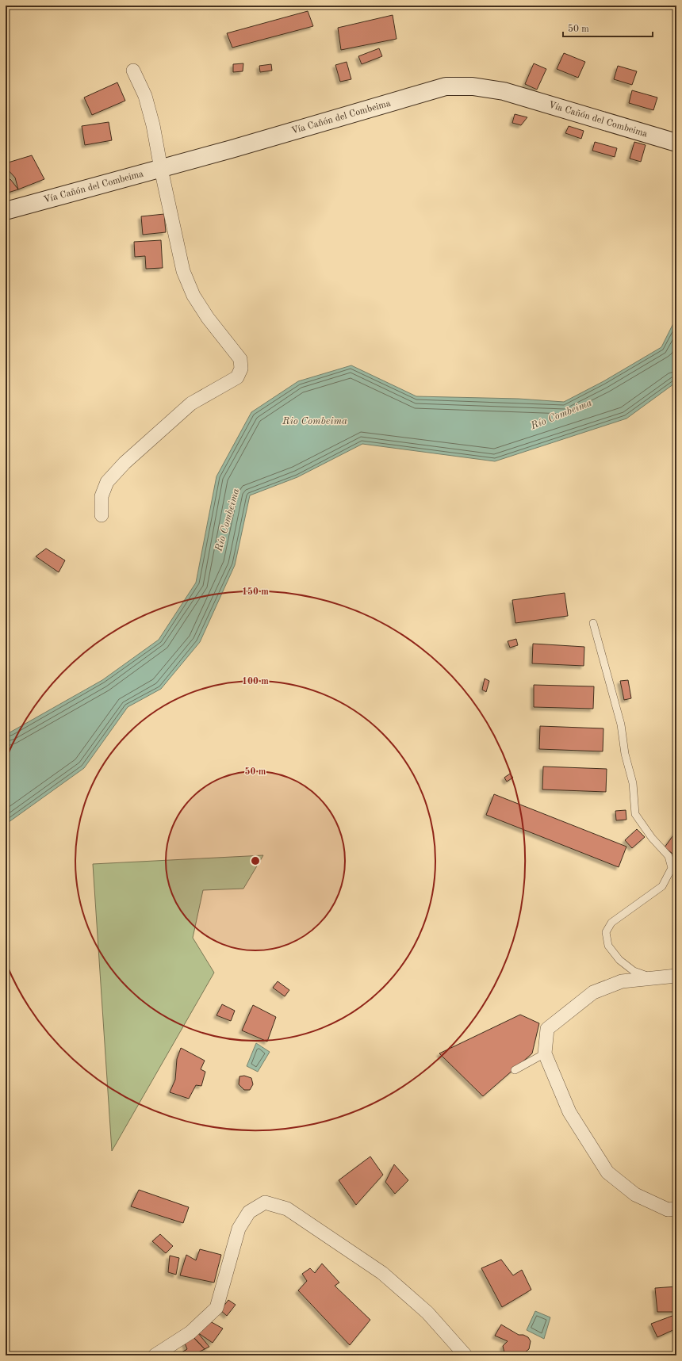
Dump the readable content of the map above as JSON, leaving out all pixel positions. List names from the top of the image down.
{
  "streets": {
    "street": ["Vía Cañón del Combeima"]
  },
  "water": ["Río Combeima", "Rio Combeima"],
  "scale_bar": "50 m",
  "rings": ["150 m", "100 m", "50 m"]
}
